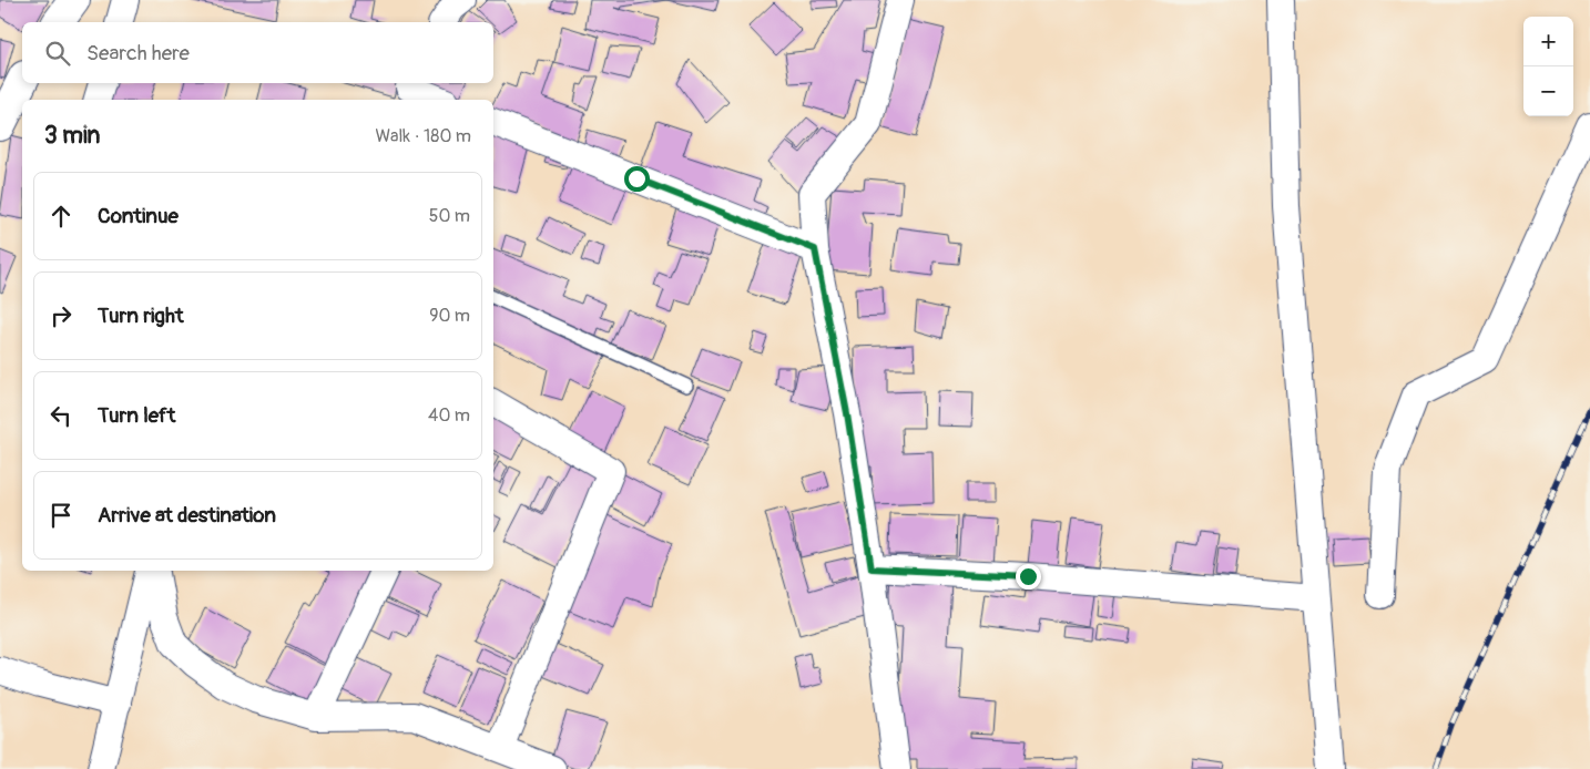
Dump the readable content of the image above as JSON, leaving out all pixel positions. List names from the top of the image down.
{
  "page": {
    "map_buttons": ["+", "−"],
    "search": "Search here",
    "heading": ["3 min", "Walk · 180 m"],
    "list": [
      ["Continue", "50 m"],
      ["Turn right", "90 m"],
      ["Turn left", "40 m"],
      "Arrive at destination"
    ]
  }
}
